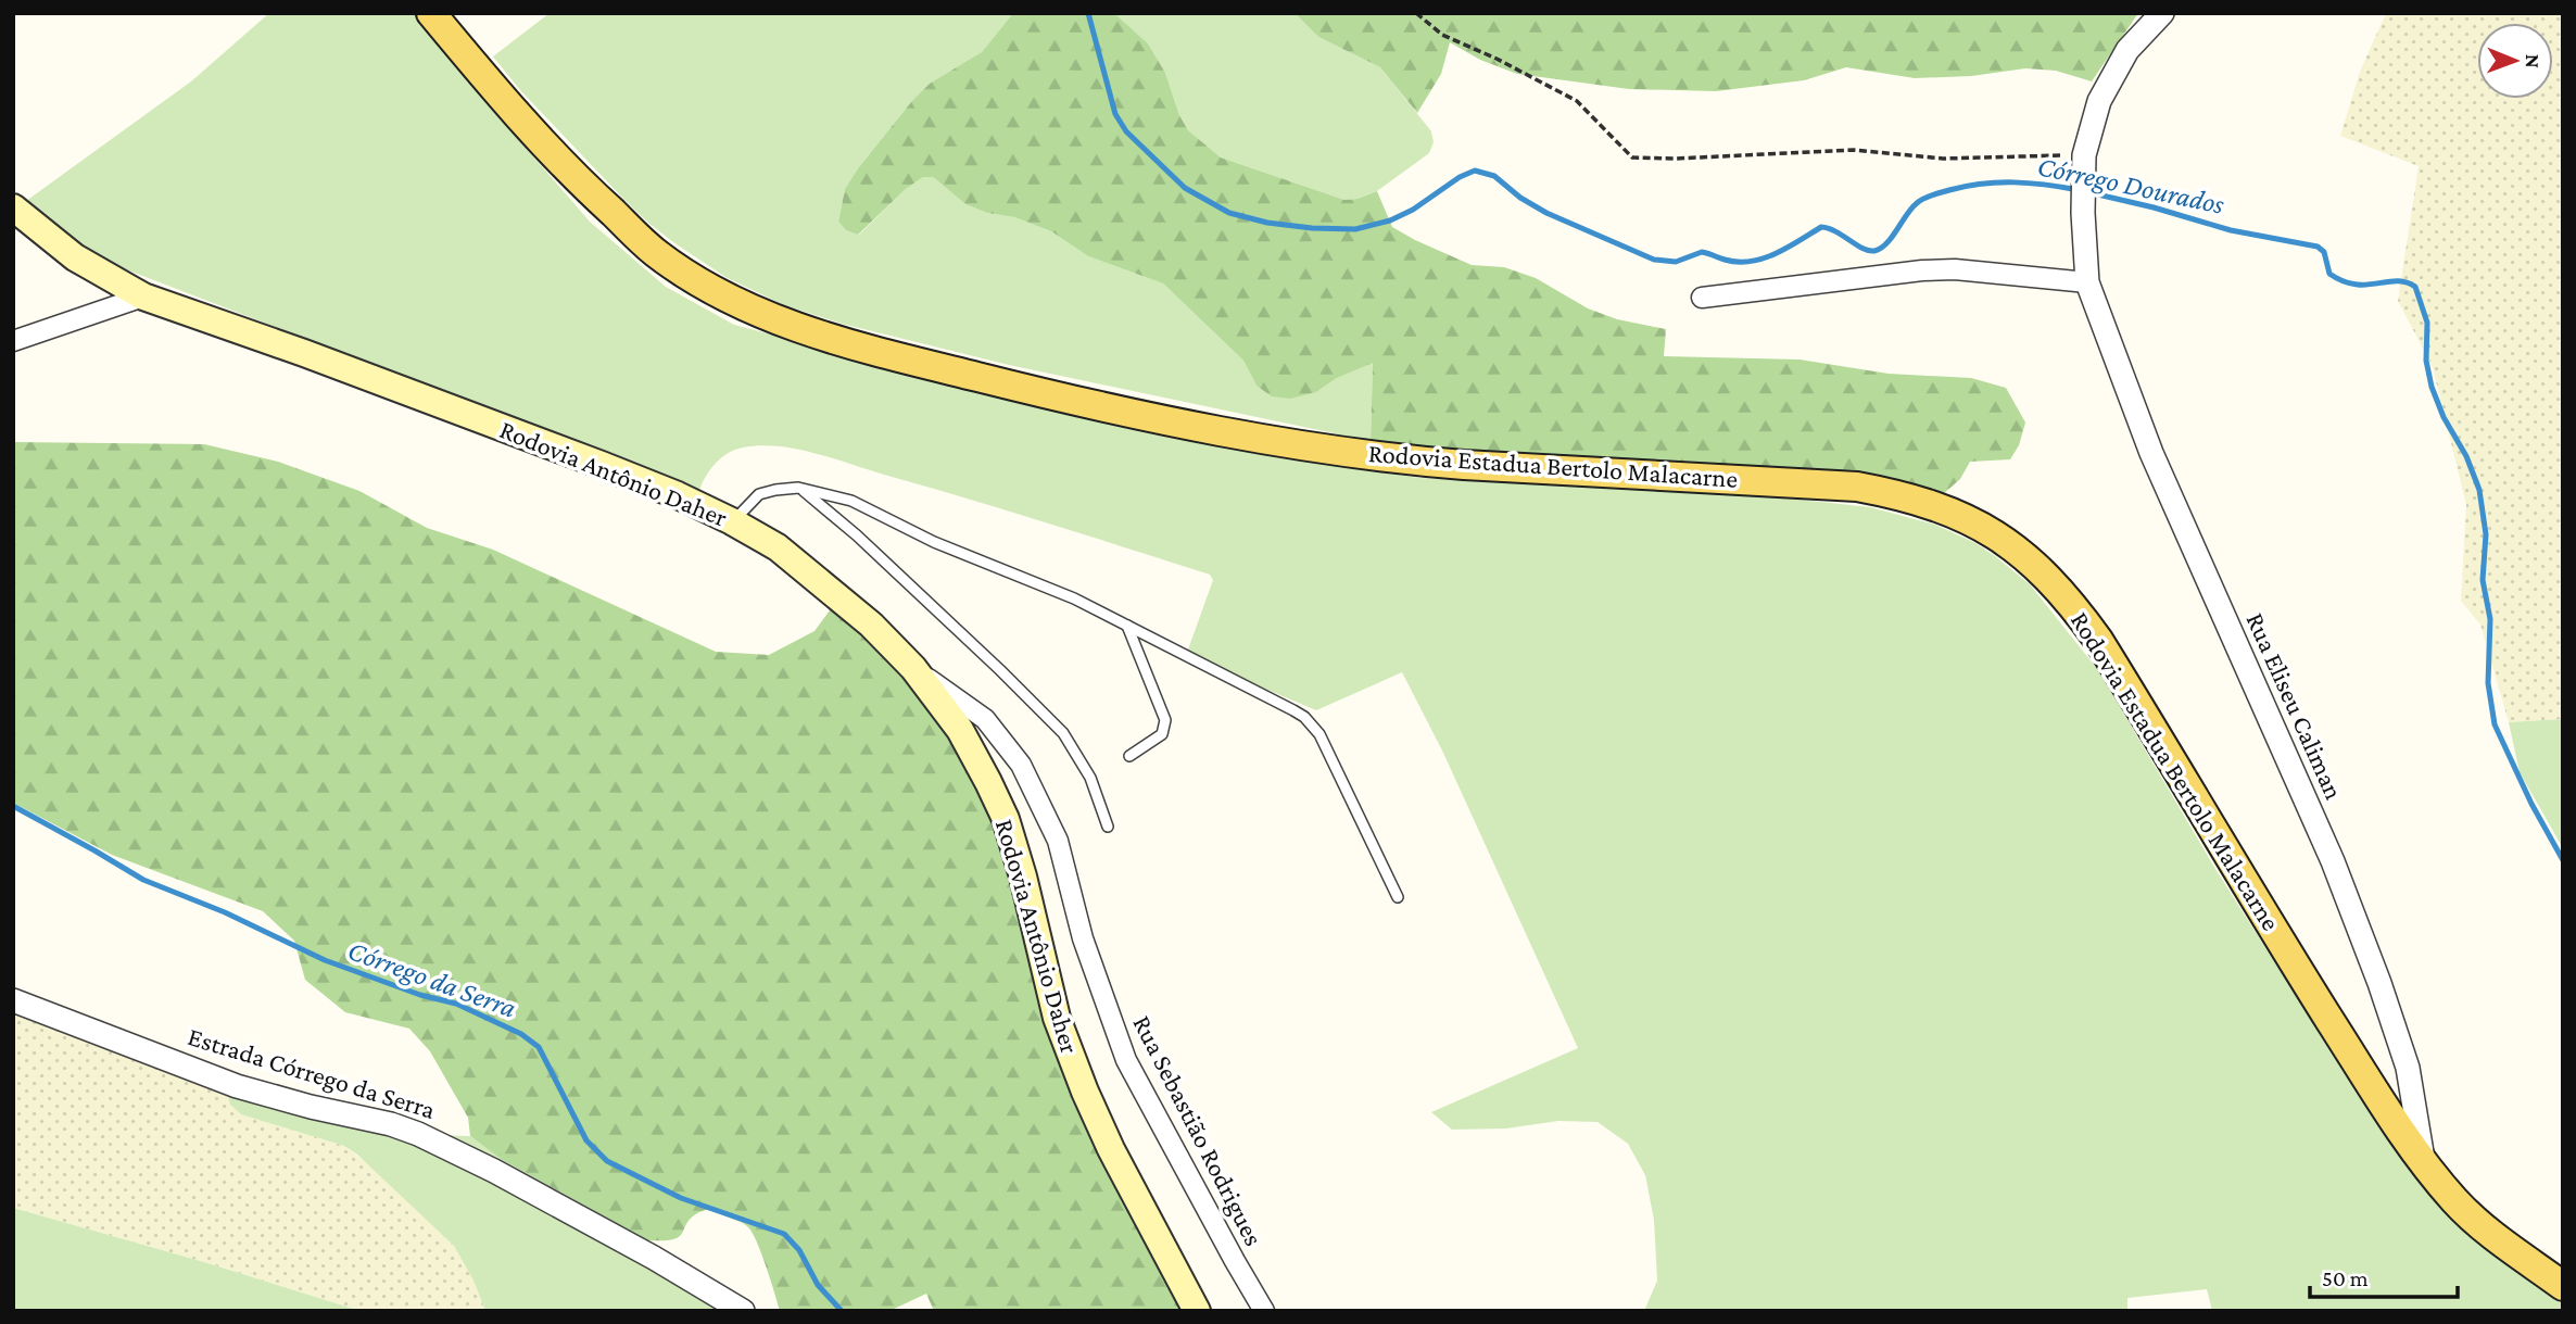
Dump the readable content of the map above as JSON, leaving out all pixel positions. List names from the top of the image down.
{
  "streets": {
    "main road": ["Rodovia Estadua Bertolo Malacarne", "Rodovia Antônio Daher"],
    "street": ["Rua Eliseu Caliman", "Estrada Córrego da Serra", "Rua Sebastião Rodrigues"]
  },
  "crossings": [
    ["Rodovia Estadua Bertolo Malacarne", "Rua Eliseu Caliman"],
    ["Rodovia Antônio Daher", "Rua Sebastião Rodrigues"]
  ],
  "water": ["Córrego Dourados", "Córrego da Serra"],
  "scale_bar": "50 m",
  "north": "right"
}
